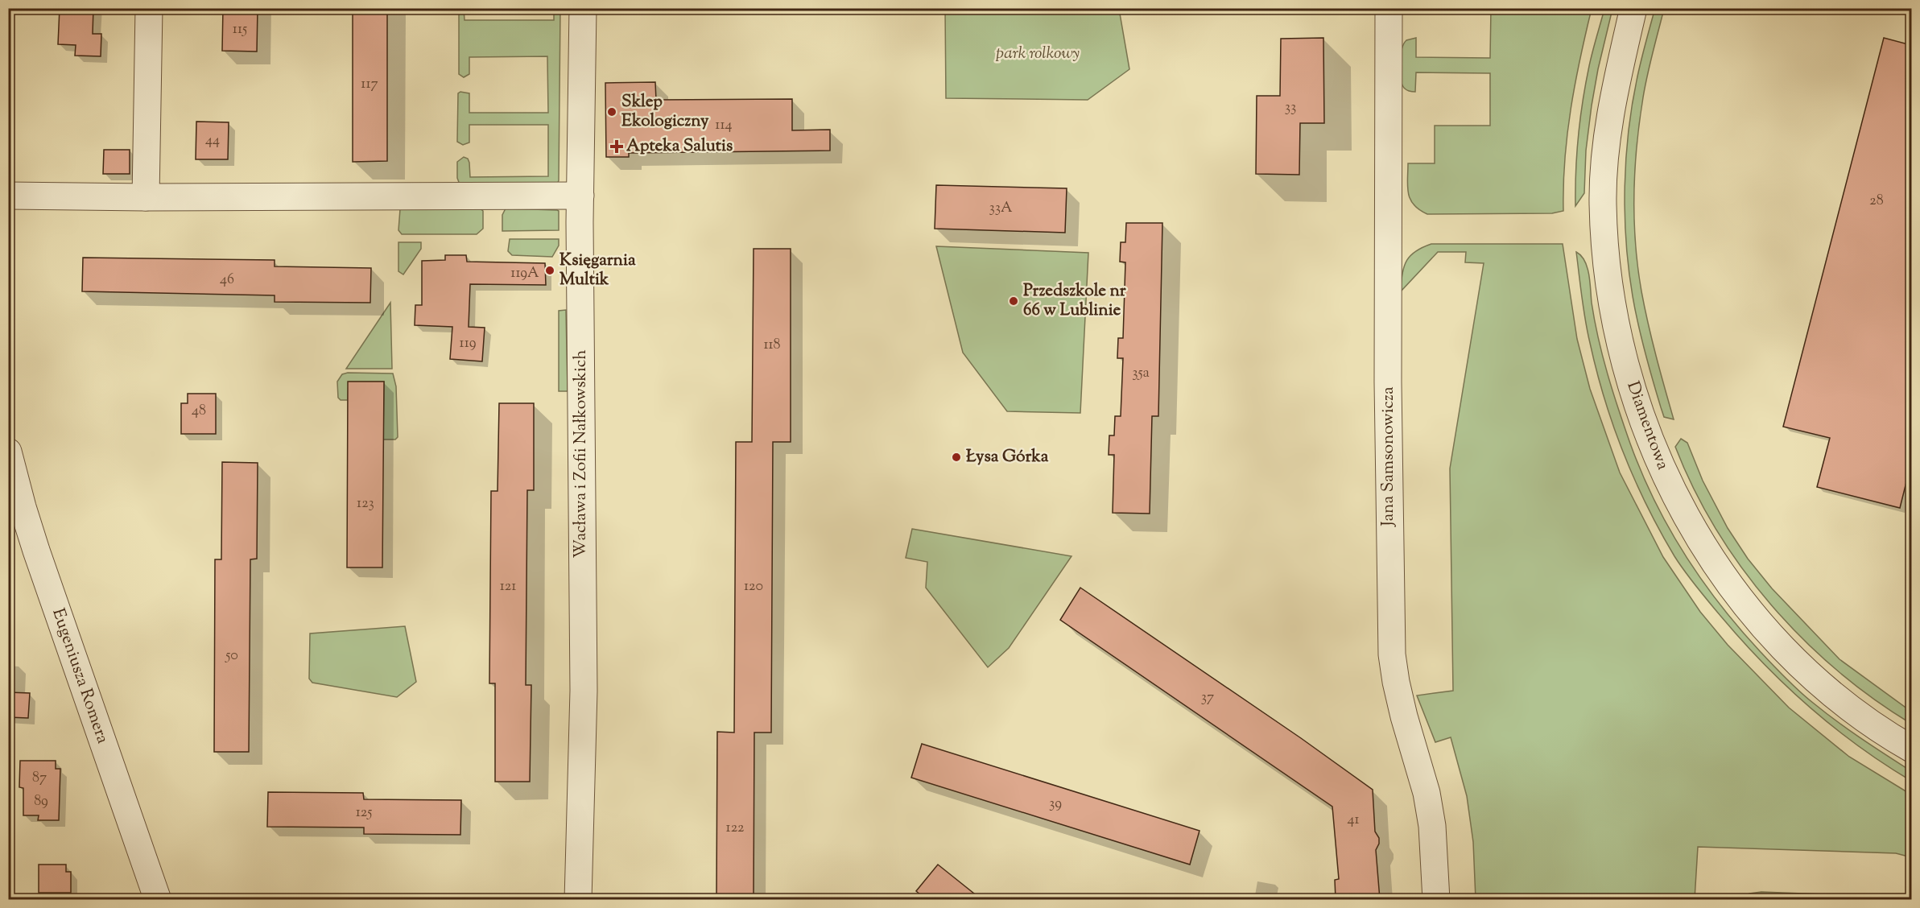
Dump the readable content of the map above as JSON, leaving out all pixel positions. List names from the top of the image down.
{
  "streets": {
    "street": [
      "Diamentowa",
      "Wacława i Zofii Nałkowskich",
      "Jana Samsonowicza",
      "Eugeniusza Romera"
    ]
  },
  "parks": ["park rolkowy"],
  "places": {
    "other": [
      "Sklep Ekologiczny",
      "Księgarnia Multik",
      "Przedszkole nr 66 w Lublinie",
      "Łysa Górka"
    ],
    "health": ["Apteka Salutis"]
  },
  "house_numbers": [
    "115",
    "117",
    "33",
    "114",
    "44",
    "28",
    "33A",
    "119A",
    "46",
    "119",
    "118",
    "35a",
    "48",
    "123",
    "121",
    "120",
    "50",
    "37",
    "87",
    "89",
    "39",
    "125",
    "41",
    "122"
  ]
}
